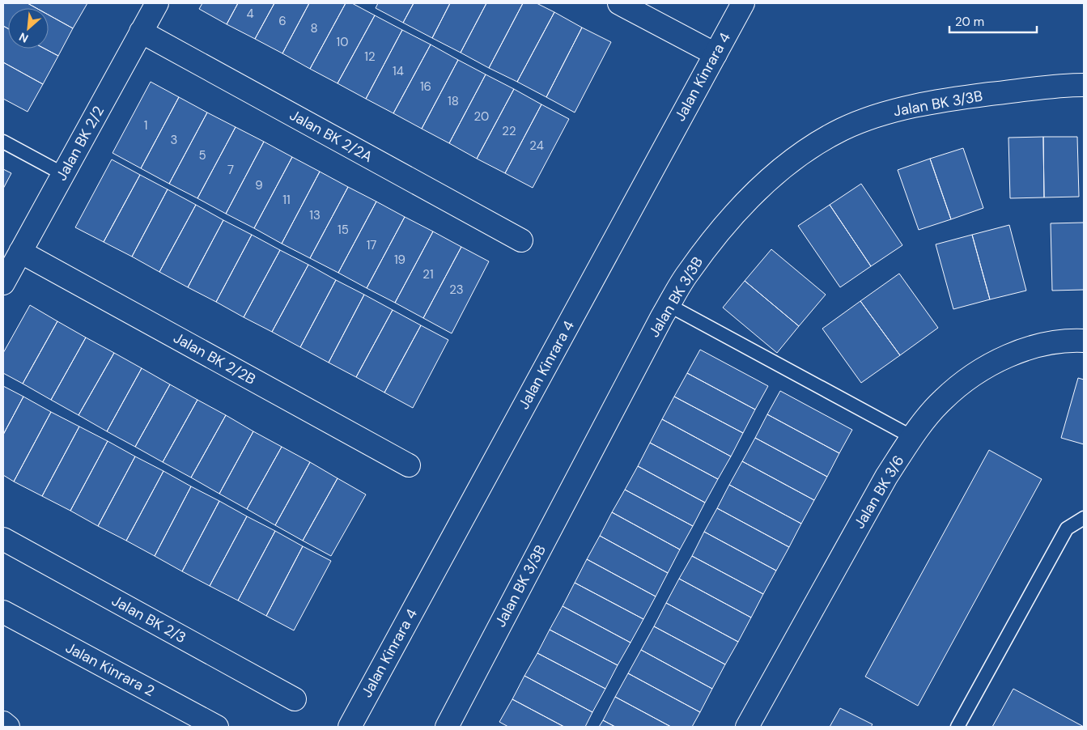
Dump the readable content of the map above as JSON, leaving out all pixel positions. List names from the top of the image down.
{
  "streets": {
    "street": [
      "Jalan Kinrara 4",
      "Jalan BK 3/3B",
      "Jalan BK 2/2A",
      "Jalan BK 2/2",
      "Jalan BK 2/2B",
      "Jalan BK 3/6",
      "Jalan BK 2/3",
      "Jalan Kinrara 2"
    ]
  },
  "crossings": [
    ["Jalan BK 2/2A", "Jalan BK 2/2"],
    ["Jalan BK 2/2", "Jalan BK 2/2B"]
  ],
  "house_numbers": [
    "4",
    "6",
    "8",
    "10",
    "12",
    "14",
    "16",
    "18",
    "20",
    "1",
    "22",
    "3",
    "24",
    "5",
    "7",
    "9",
    "11",
    "13",
    "15",
    "17",
    "19",
    "21",
    "23"
  ],
  "scale_bar": "20 m",
  "north": "bottom left"
}
